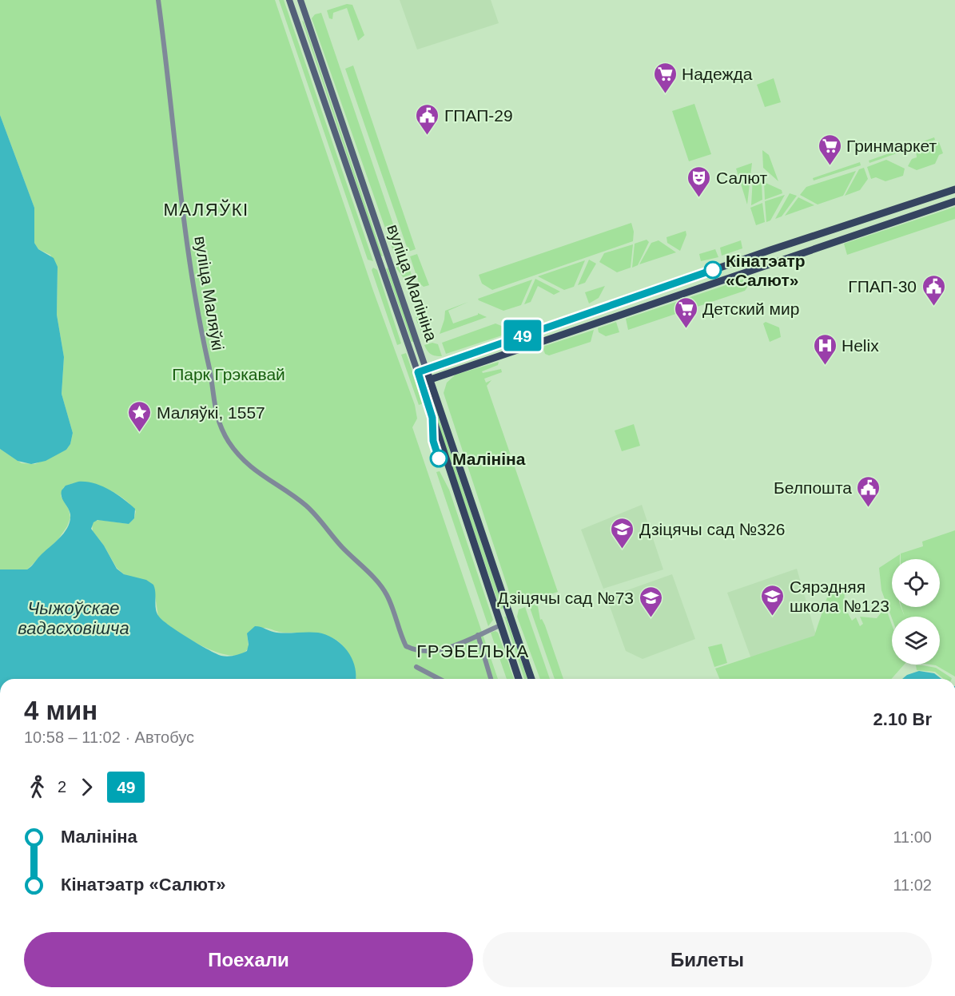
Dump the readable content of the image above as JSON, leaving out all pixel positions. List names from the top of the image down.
{
  "streets": {
    "main road": ["вуліца Малініна"],
    "street": ["вуліца Маляўкі"]
  },
  "crossings": [
    ["вуліца Малініна", "вуліца Маляўкі"]
  ],
  "districts": ["МАЛЯЎКІ", "ГРЭБЕЛЬКА"],
  "water": ["Чыжоўскае вадасховішча"],
  "parks": ["Парк Грэкавай"],
  "places": {
    "supermarket": ["Надежда", "Гринмаркет", "Детский мир"],
    "public building": ["ГПАП-29", "ГПАП-30", "Белпошта"],
    "theatre": ["Салют"],
    "other": ["Кінатэатр «Салют»", "Малініна"],
    "hospital": ["Helix"],
    "place": ["Маляўкі, 1557"],
    "school or university": ["Дзіцячы сад №326", "Сярэдняя школа №123", "Дзіцячы сад №73"]
  },
  "lines": ["bus line 49"],
  "page": {
    "on_map": "49",
    "heading": ["4 мин", "10:58 – 11:02 · Автобус", "2.10 Br"],
    "legs": ["2", "49"],
    "list": [
      {
        "name": "Малініна",
        "value": "11:00"
      },
      {
        "name": "Кінатэатр «Салют»",
        "value": "11:02"
      }
    ],
    "buttons": ["Поехали", "Билеты"]
  }
}
